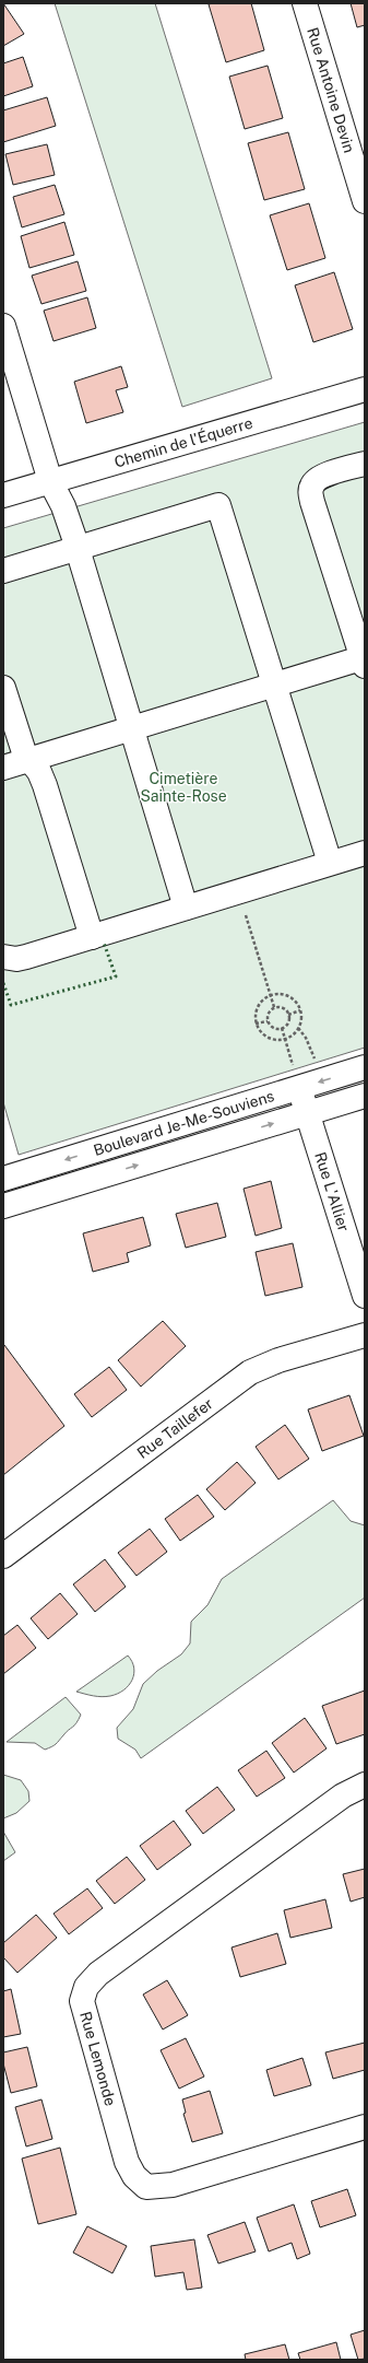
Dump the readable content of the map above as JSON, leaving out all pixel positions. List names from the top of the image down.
{
  "streets": {
    "street": [
      "Rue Antoine Devin",
      "Chemin de l'Équerre",
      "Boulevard Je-Me-Souviens",
      "Rue L'Allier",
      "Rue Taillefer",
      "Rue Lemonde"
    ]
  },
  "crossings": [
    ["Boulevard Je-Me-Souviens", "Rue L'Allier"]
  ],
  "parks": ["Cimetière Sainte-Rose"]
}
